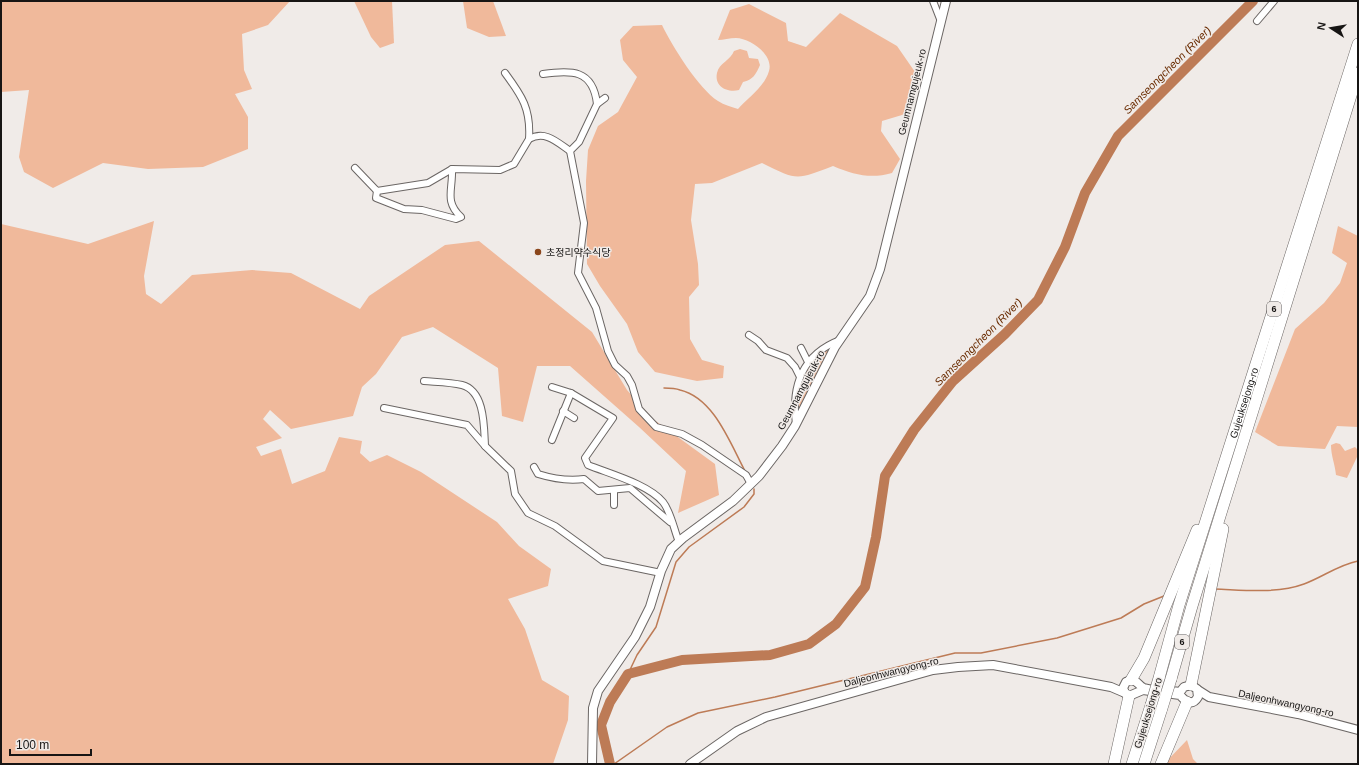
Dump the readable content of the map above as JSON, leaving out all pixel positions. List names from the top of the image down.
{
  "streets": {
    "highway": ["6", "Gujeuksejong-ro"],
    "main road": ["Geumnamgujeuk-ro", "Daljeonhwangyong-ro"]
  },
  "water": ["Samseongcheon (River)"],
  "places": ["초정리약수식당"],
  "scale_bar": "100 m",
  "north": "left"
}
